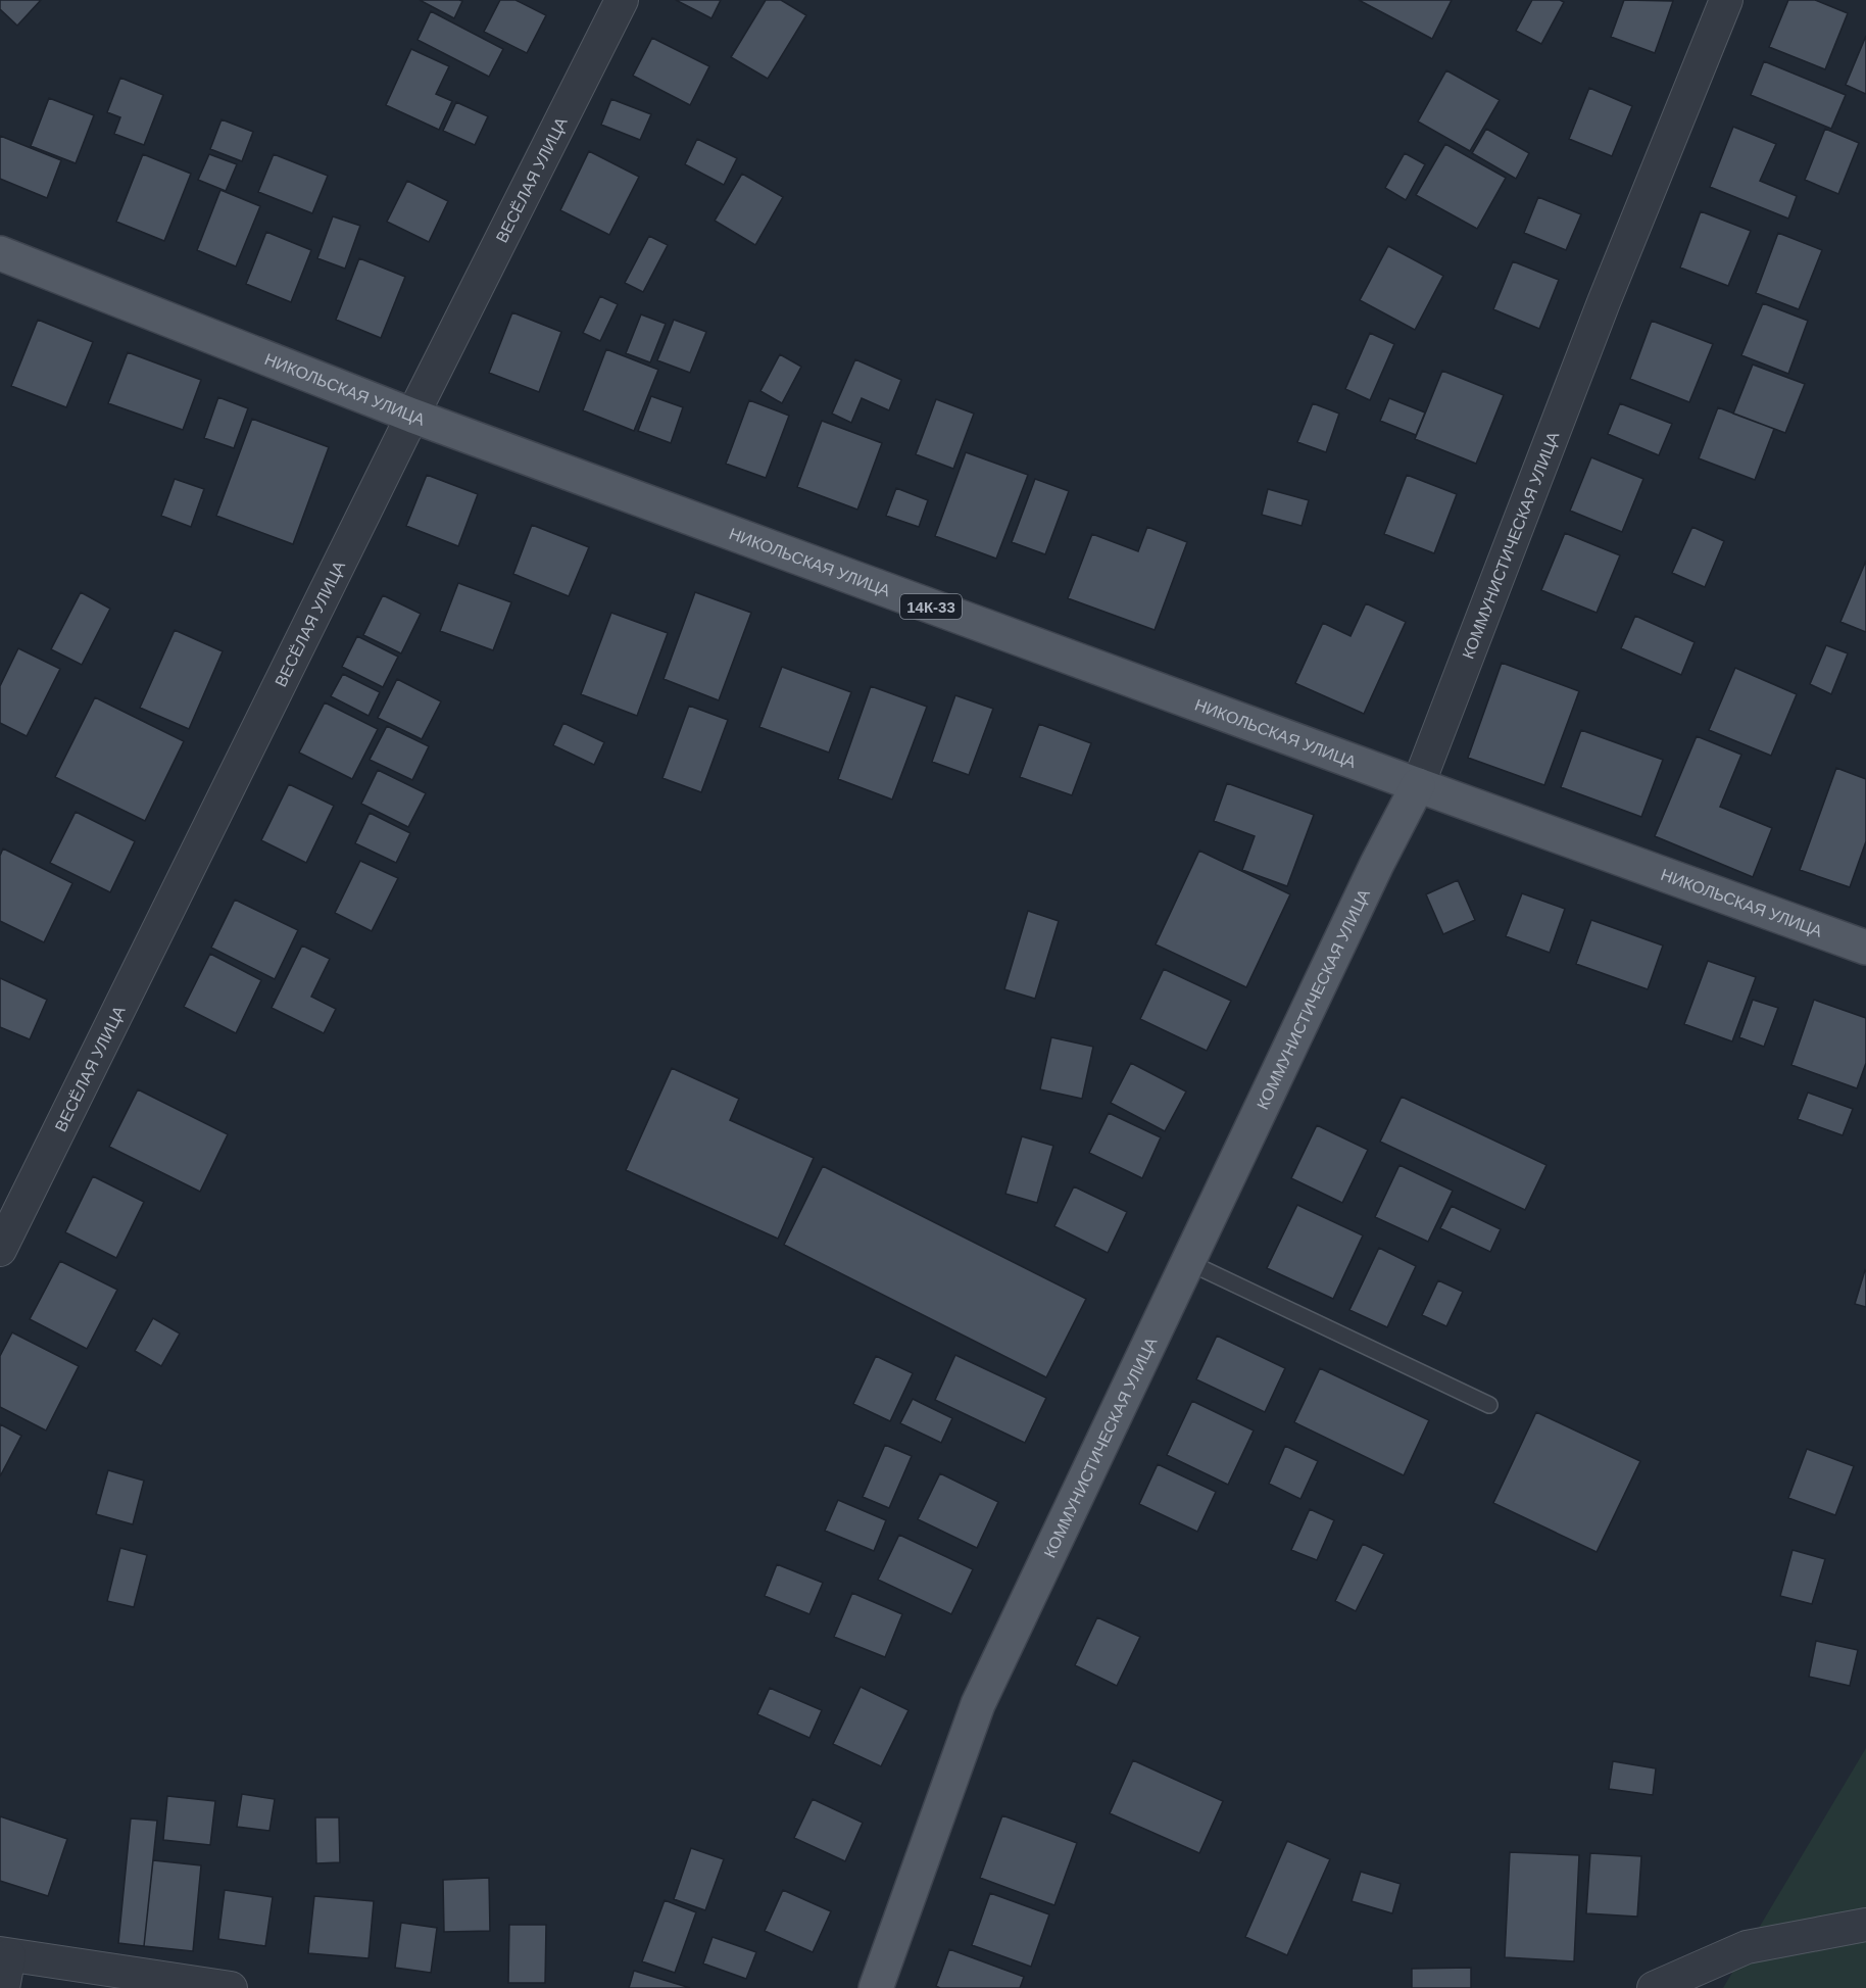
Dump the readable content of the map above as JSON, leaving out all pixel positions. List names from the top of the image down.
{
  "streets": {
    "main road": ["НИКОЛЬСКАЯ УЛИЦА", "КОММУНИСТИЧЕСКАЯ УЛИЦА", "14К-33"],
    "street": ["ВЕСЁЛАЯ УЛИЦА"]
  },
  "crossings": [
    ["ВЕСЁЛАЯ УЛИЦА", "НИКОЛЬСКАЯ УЛИЦА"],
    ["НИКОЛЬСКАЯ УЛИЦА", "КОММУНИСТИЧЕСКАЯ УЛИЦА"]
  ]
}
